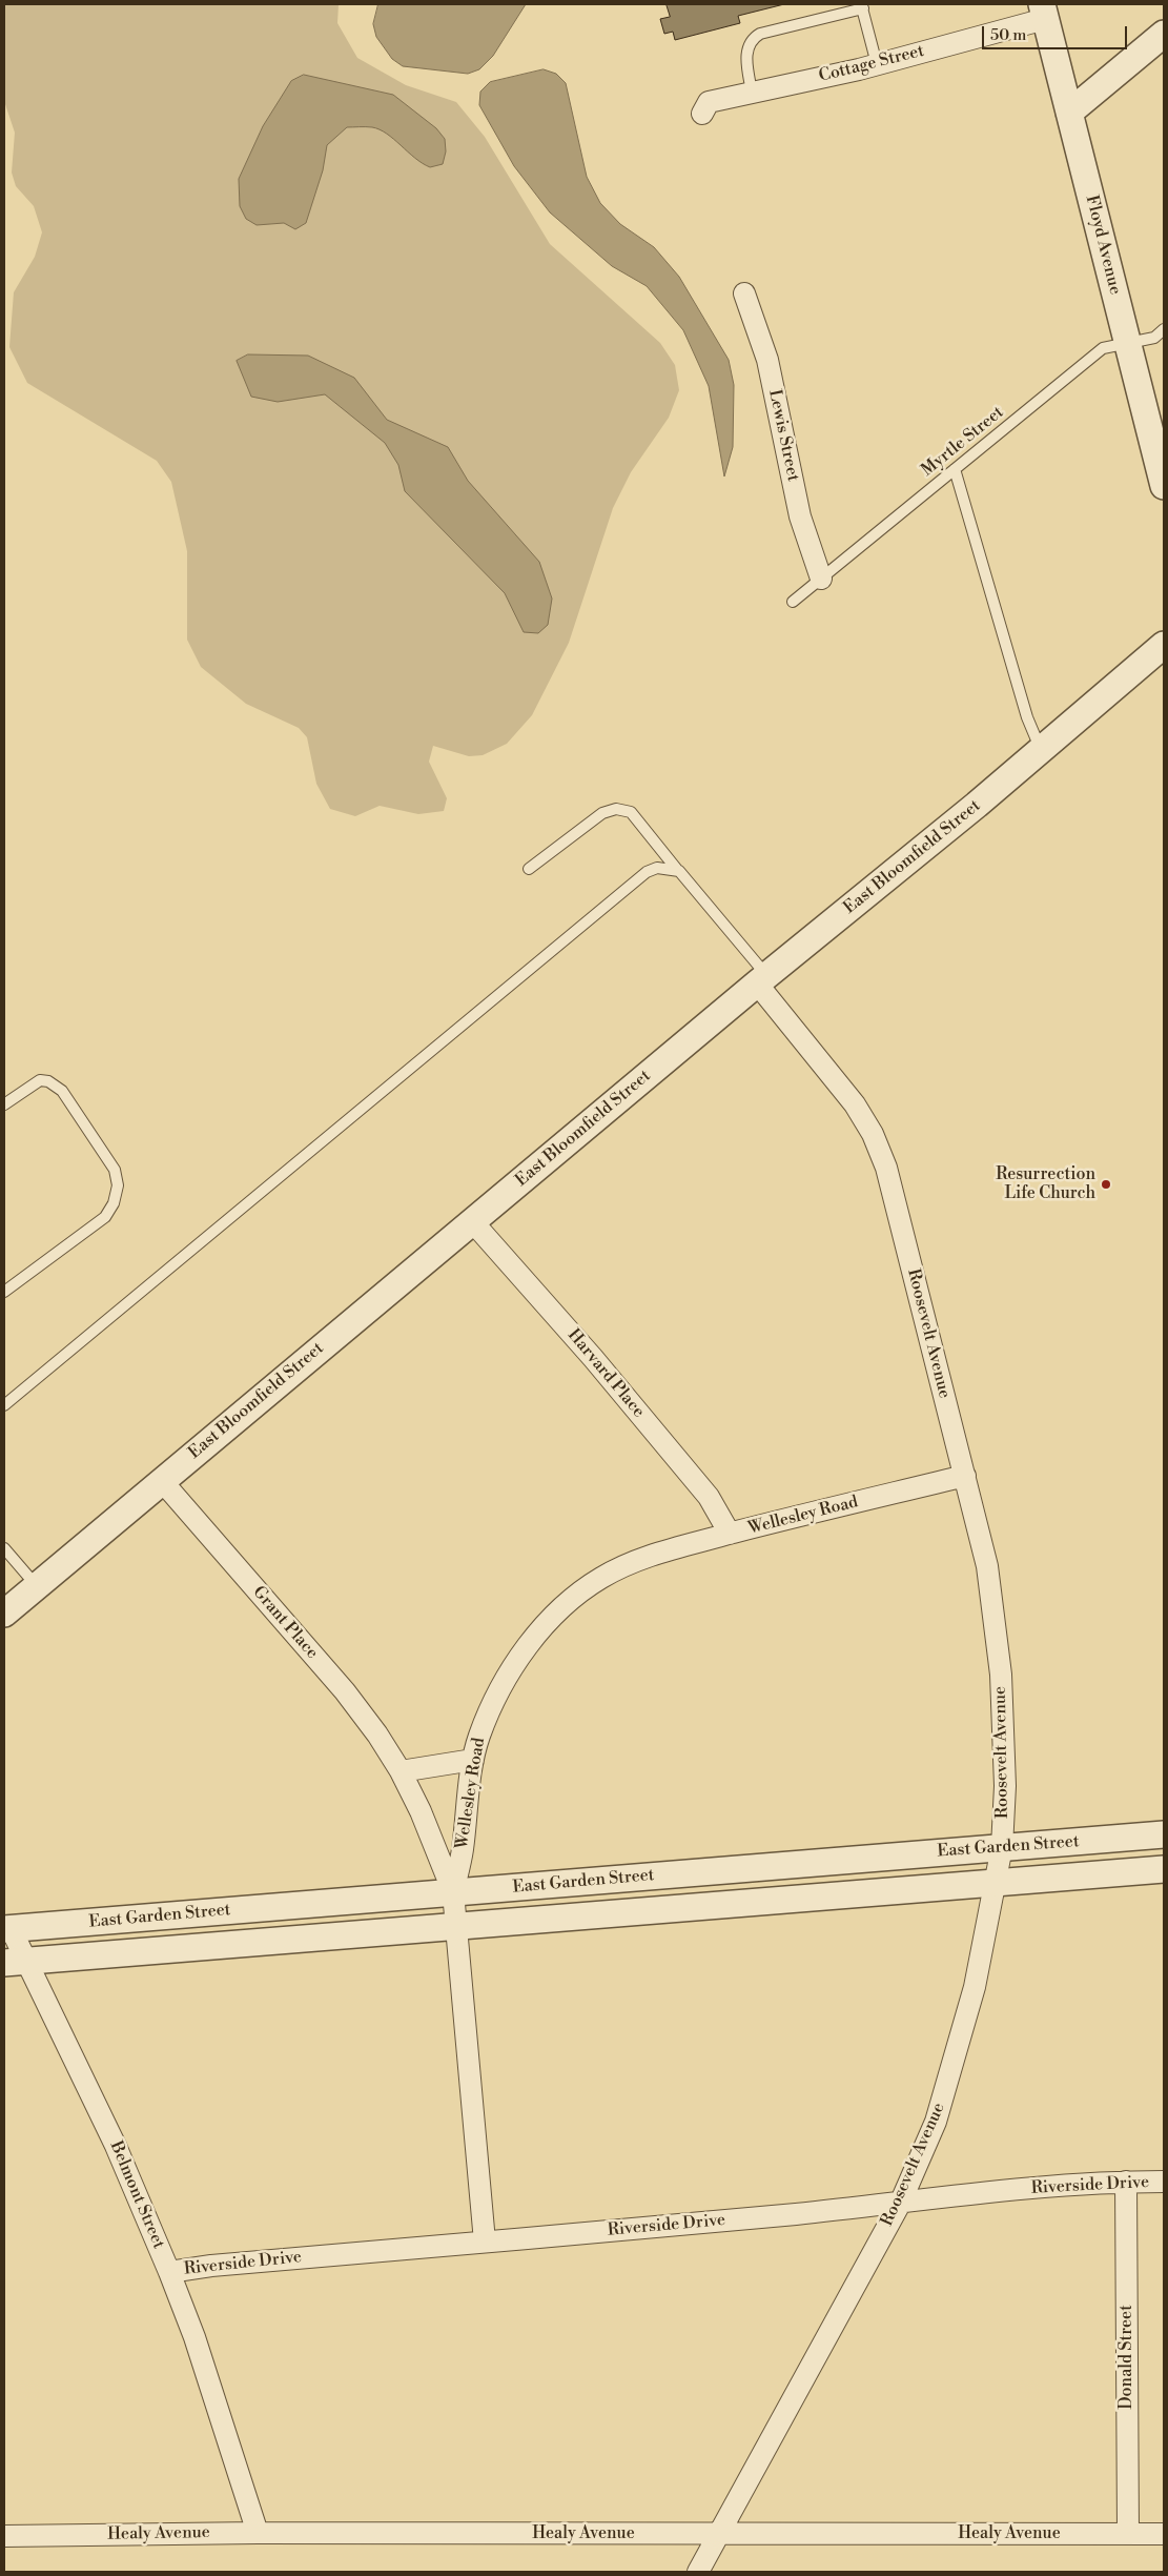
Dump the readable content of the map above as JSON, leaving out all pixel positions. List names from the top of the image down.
{
  "streets": {
    "street": [
      "Cottage Street",
      "Floyd Avenue",
      "Lewis Street",
      "East Bloomfield Street",
      "Roosevelt Avenue",
      "Harvard Place",
      "Wellesley Road",
      "Grant Place",
      "East Garden Street",
      "Riverside Drive",
      "Belmont Street",
      "Donald Street",
      "Healy Avenue"
    ],
    "lane": ["Myrtle Street"]
  },
  "crossings": [
    ["Cottage Street", "Floyd Avenue"],
    ["Floyd Avenue", "Myrtle Street"],
    ["Lewis Street", "Myrtle Street"],
    ["East Bloomfield Street", "Roosevelt Avenue"],
    ["East Bloomfield Street", "Harvard Place"],
    ["East Bloomfield Street", "Grant Place"],
    ["Roosevelt Avenue", "Wellesley Road"],
    ["Roosevelt Avenue", "East Garden Street"],
    ["Roosevelt Avenue", "Riverside Drive"],
    ["Roosevelt Avenue", "Healy Avenue"],
    ["Harvard Place", "Wellesley Road"],
    ["Wellesley Road", "Grant Place"],
    ["Wellesley Road", "East Garden Street"],
    ["Wellesley Road", "Riverside Drive"],
    ["Grant Place", "East Garden Street"],
    ["East Garden Street", "Belmont Street"],
    ["Riverside Drive", "Belmont Street"],
    ["Riverside Drive", "Donald Street"],
    ["Belmont Street", "Healy Avenue"],
    ["Donald Street", "Healy Avenue"]
  ],
  "places": ["Resurrection Life Church"],
  "scale_bar": "50 m"
}
